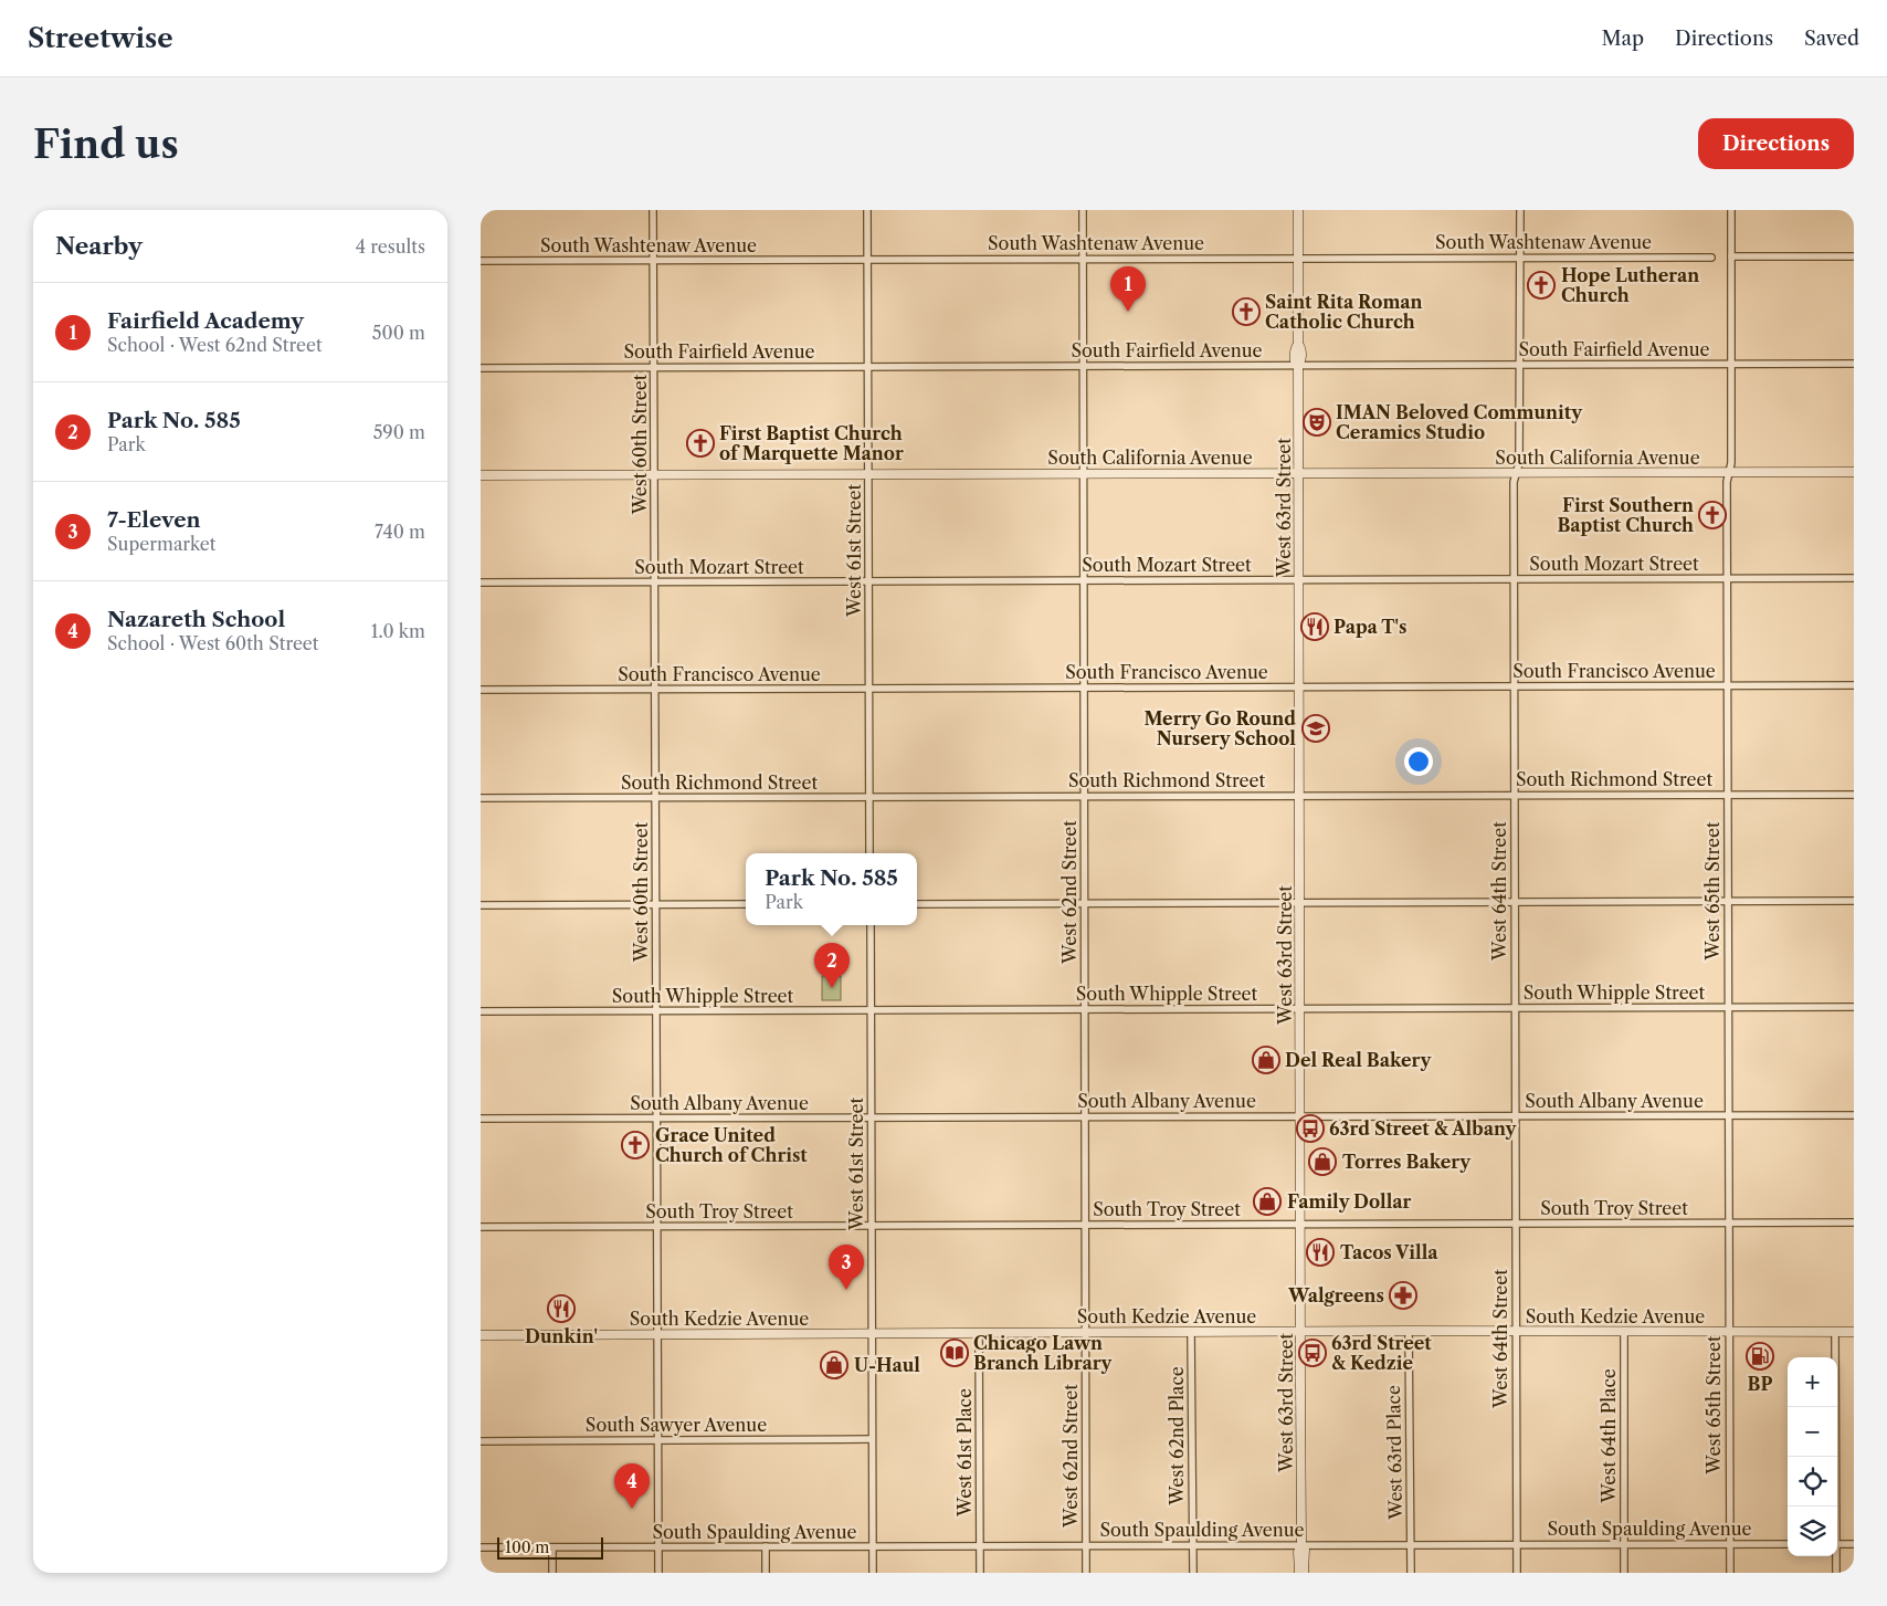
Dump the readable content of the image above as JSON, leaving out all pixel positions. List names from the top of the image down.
{
  "streets": {
    "main road": ["South California Avenue", "West 63rd Street", "South Kedzie Avenue"],
    "street": [
      "South Washtenaw Avenue",
      "South Fairfield Avenue",
      "West 60th Street",
      "West 61st Street",
      "South Mozart Street",
      "South Francisco Avenue",
      "South Richmond Street",
      "West 64th Street",
      "West 65th Street",
      "West 62nd Street",
      "South Whipple Street",
      "South Albany Avenue",
      "South Troy Street",
      "South Sawyer Avenue",
      "West 62nd Place",
      "West 64th Place",
      "West 61st Place",
      "West 63rd Place",
      "South Spaulding Avenue"
    ]
  },
  "crossings": [
    ["South Washtenaw Avenue", "West 60th Street"],
    ["South Washtenaw Avenue", "West 63rd Street"],
    ["South Washtenaw Avenue", "West 61st Street"],
    ["South Washtenaw Avenue", "West 64th Street"],
    ["South Washtenaw Avenue", "West 62nd Street"],
    ["South Fairfield Avenue", "West 60th Street"],
    ["South Fairfield Avenue", "West 63rd Street"],
    ["South Fairfield Avenue", "West 61st Street"],
    ["South Fairfield Avenue", "West 64th Street"],
    ["South Fairfield Avenue", "West 65th Street"],
    ["South Fairfield Avenue", "West 62nd Street"],
    ["West 60th Street", "South California Avenue"],
    ["West 60th Street", "South Mozart Street"],
    ["West 60th Street", "South Francisco Avenue"],
    ["West 60th Street", "South Richmond Street"],
    ["West 60th Street", "South Whipple Street"],
    ["West 60th Street", "South Albany Avenue"],
    ["West 60th Street", "South Troy Street"],
    ["West 60th Street", "South Kedzie Avenue"],
    ["West 60th Street", "South Sawyer Avenue"],
    ["West 60th Street", "South Spaulding Avenue"],
    ["South California Avenue", "West 63rd Street"],
    ["South California Avenue", "West 61st Street"],
    ["South California Avenue", "West 64th Street"],
    ["South California Avenue", "West 65th Street"],
    ["South California Avenue", "West 62nd Street"],
    ["West 63rd Street", "South Mozart Street"],
    ["West 63rd Street", "South Francisco Avenue"],
    ["West 63rd Street", "South Richmond Street"],
    ["West 63rd Street", "South Whipple Street"],
    ["West 63rd Street", "South Albany Avenue"],
    ["West 63rd Street", "South Troy Street"],
    ["West 63rd Street", "South Kedzie Avenue"],
    ["West 63rd Street", "South Spaulding Avenue"],
    ["West 61st Street", "South Mozart Street"],
    ["West 61st Street", "South Francisco Avenue"],
    ["West 61st Street", "South Richmond Street"],
    ["West 61st Street", "South Whipple Street"],
    ["West 61st Street", "South Albany Avenue"],
    ["West 61st Street", "South Troy Street"],
    ["West 61st Street", "South Kedzie Avenue"],
    ["West 61st Street", "South Sawyer Avenue"],
    ["West 61st Street", "South Spaulding Avenue"],
    ["South Mozart Street", "West 64th Street"],
    ["South Mozart Street", "West 65th Street"],
    ["South Mozart Street", "West 62nd Street"],
    ["South Francisco Avenue", "West 64th Street"],
    ["South Francisco Avenue", "West 65th Street"],
    ["South Francisco Avenue", "West 62nd Street"],
    ["South Richmond Street", "West 64th Street"],
    ["South Richmond Street", "West 65th Street"],
    ["South Richmond Street", "West 62nd Street"],
    ["West 64th Street", "South Whipple Street"],
    ["West 64th Street", "South Albany Avenue"],
    ["West 64th Street", "South Troy Street"],
    ["West 64th Street", "South Kedzie Avenue"],
    ["West 64th Street", "South Spaulding Avenue"],
    ["West 65th Street", "South Whipple Street"],
    ["West 65th Street", "South Albany Avenue"],
    ["West 65th Street", "South Troy Street"],
    ["West 65th Street", "South Kedzie Avenue"],
    ["West 65th Street", "South Spaulding Avenue"],
    ["West 62nd Street", "South Whipple Street"],
    ["West 62nd Street", "South Albany Avenue"],
    ["West 62nd Street", "South Troy Street"],
    ["West 62nd Street", "South Kedzie Avenue"],
    ["West 62nd Street", "South Spaulding Avenue"],
    ["South Kedzie Avenue", "West 62nd Place"],
    ["South Kedzie Avenue", "West 64th Place"],
    ["South Kedzie Avenue", "West 61st Place"],
    ["South Kedzie Avenue", "West 63rd Place"],
    ["West 62nd Place", "South Spaulding Avenue"],
    ["West 64th Place", "South Spaulding Avenue"],
    ["West 61st Place", "South Spaulding Avenue"],
    ["West 63rd Place", "South Spaulding Avenue"]
  ],
  "places": {
    "church": [
      "Hope Lutheran Church",
      "Saint Rita Roman Catholic Church",
      "First Baptist Church of Marquette Manor",
      "First Southern Baptist Church",
      "Grace United Church of Christ"
    ],
    "theatre": ["IMAN Beloved Community Ceramics Studio"],
    "restaurant": ["Papa T's", "Tacos Villa", "Dunkin'"],
    "school or university": ["Merry Go Round Nursery School"],
    "shop": [
      "Del Real Bakery",
      "Torres Bakery",
      "Family Dollar",
      "U-Haul"
    ],
    "bus stop": ["63rd Street & Albany", "63rd Street & Kedzie"],
    "pharmacy": ["Walgreens"],
    "library": ["Chicago Lawn Branch Library"],
    "fuel station": ["BP"]
  },
  "scale_bar": "100 m",
  "page": {
    "header": "Streetwise",
    "nav": ["Map", "Directions", "Saved"],
    "buttons": "Directions",
    "title": "Find us",
    "heading": ["Nearby", "4 results"],
    "pins": [
      "1",
      "2",
      "3",
      "4"
    ],
    "list": [
      {
        "mark": "1",
        "name": "Fairfield Academy",
        "note": "School · West 62nd Street",
        "value": "500 m"
      },
      {
        "mark": "2",
        "name": "Park No. 585",
        "note": "Park",
        "value": "590 m"
      },
      {
        "mark": "3",
        "name": "7-Eleven",
        "note": "Supermarket",
        "value": "740 m"
      },
      {
        "mark": "4",
        "name": "Nazareth School",
        "note": "School · West 60th Street",
        "value": "1.0 km"
      }
    ],
    "popup": ["Park No. 585", "Park"],
    "map_buttons": ["+", "−"],
    "scale": "100 m"
  }
}
